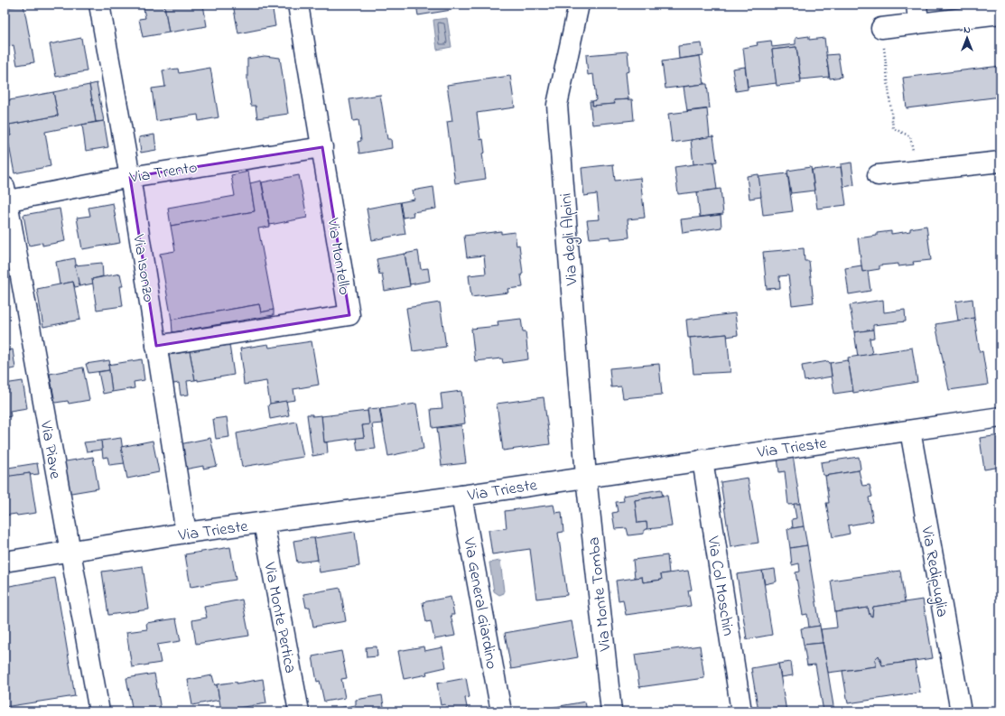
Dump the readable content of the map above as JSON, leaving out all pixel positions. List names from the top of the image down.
{
  "streets": {
    "street": [
      "Via Trento",
      "Via degli Alpini",
      "Via Montello",
      "Via Isonzo",
      "Via Trieste",
      "Via Piave",
      "Via Redipuglia",
      "Via Col Moschin",
      "Via Monte Tomba",
      "Via General Giardino",
      "Via Monte Pertica"
    ]
  },
  "crossings": [
    ["Via Trento", "Via Montello"],
    ["Via Trento", "Via Isonzo"],
    ["Via Trento", "Via Piave"],
    ["Via degli Alpini", "Via Trieste"],
    ["Via degli Alpini", "Via Monte Tomba"],
    ["Via Montello", "Via Isonzo"],
    ["Via Isonzo", "Via Trieste"],
    ["Via Trieste", "Via Piave"],
    ["Via Trieste", "Via Redipuglia"],
    ["Via Trieste", "Via Col Moschin"],
    ["Via Trieste", "Via Monte Tomba"],
    ["Via Trieste", "Via General Giardino"],
    ["Via Trieste", "Via Monte Pertica"]
  ],
  "north": "top"
}
